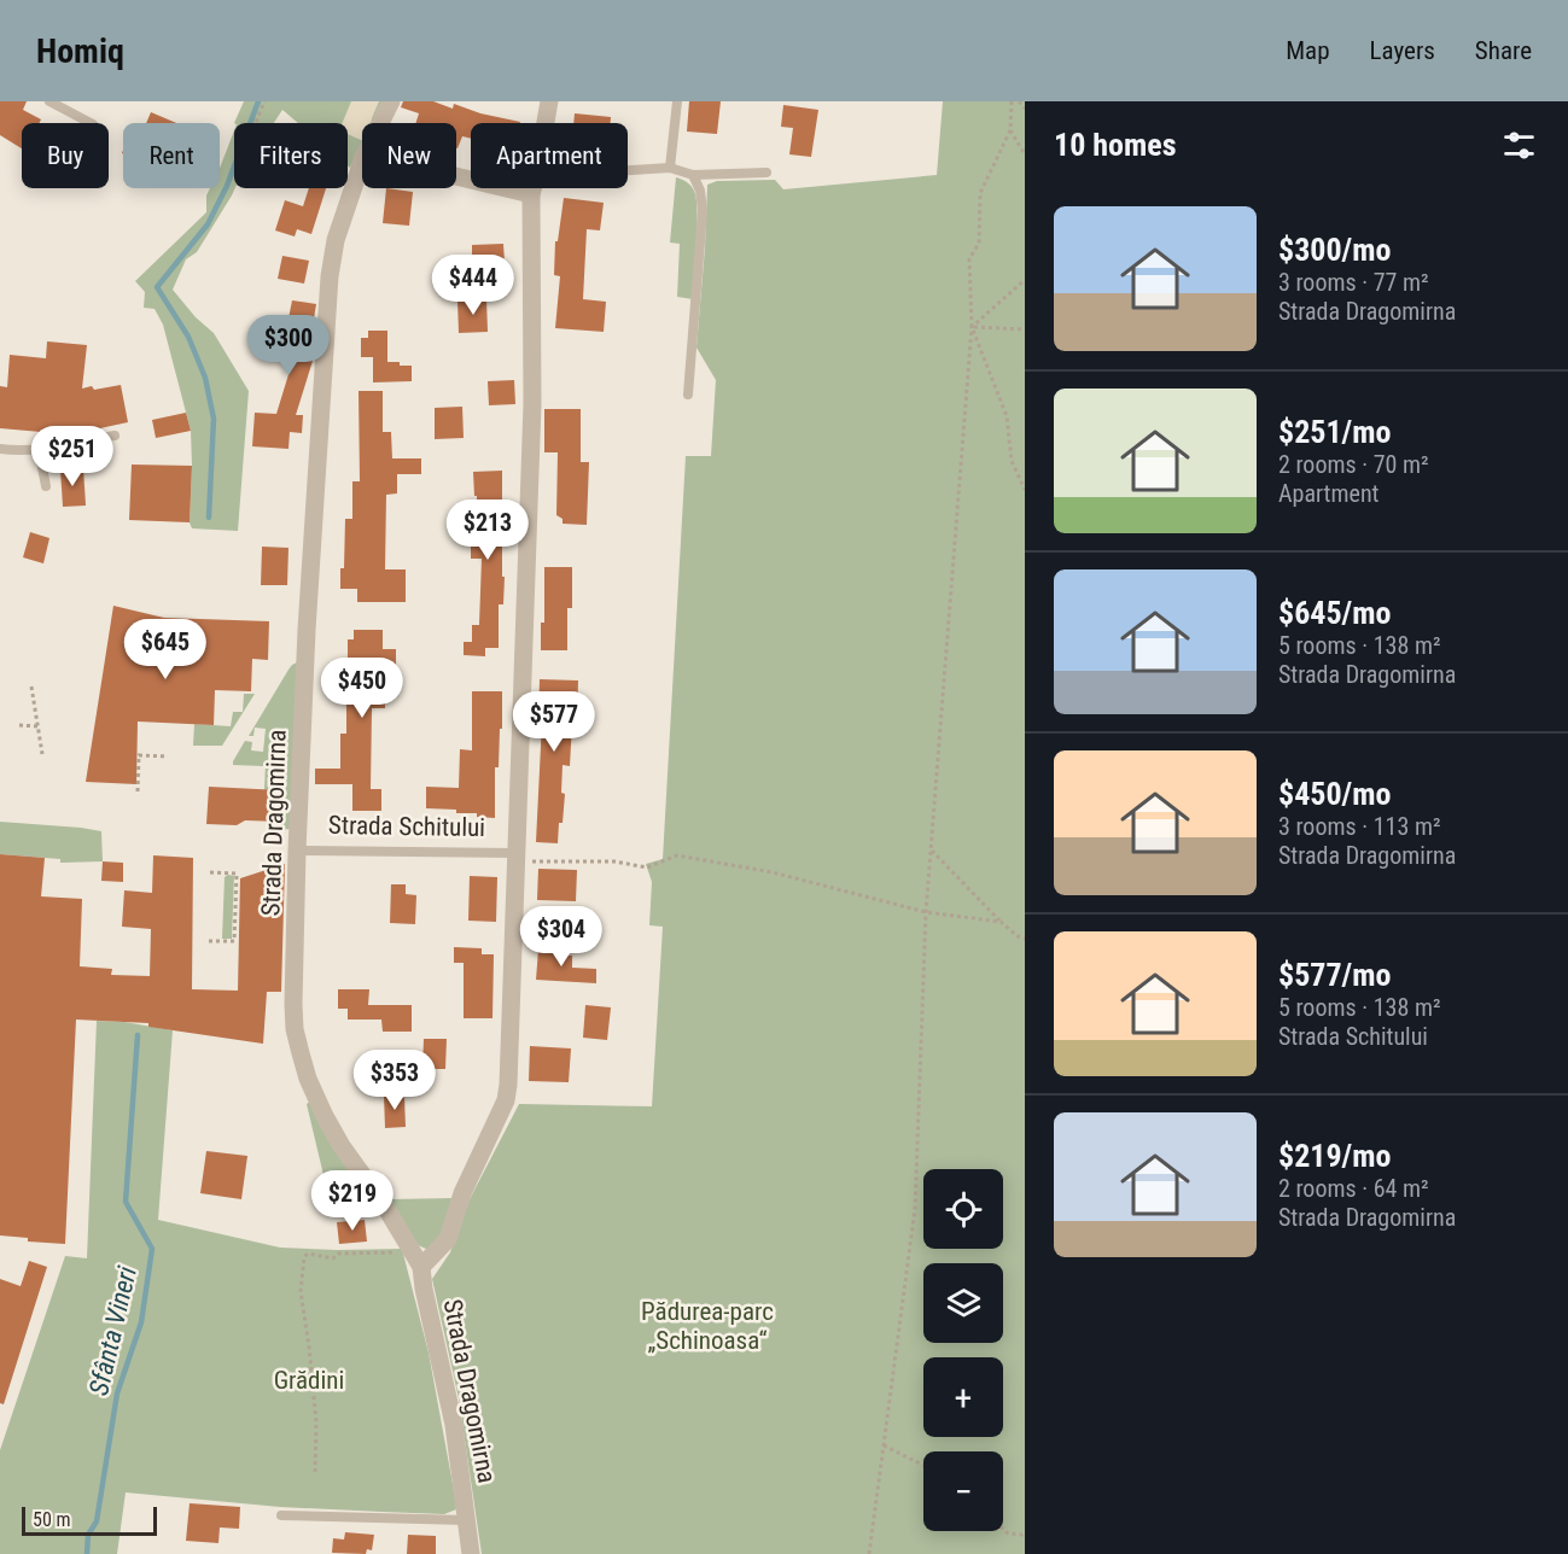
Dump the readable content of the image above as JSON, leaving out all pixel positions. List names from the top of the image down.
{
  "streets": {
    "street": ["Strada Dragomirna", "Strada Schitului"]
  },
  "crossings": [
    ["Strada Dragomirna", "Strada Schitului"]
  ],
  "water": ["Sfânta Vineri"],
  "parks": ["Pădurea-parc „Schinoasa“", "Grădini"],
  "scale_bar": "50 m",
  "page": {
    "header": "Homiq",
    "nav": ["Map", "Layers", "Share"],
    "heading": "10 homes",
    "chip": [
      "Buy",
      "Rent",
      "Filters",
      "New",
      "Apartment"
    ],
    "list": [
      {
        "name": "$300/mo",
        "note": "3 rooms · 77 m² · Strada Dragomirna"
      },
      {
        "name": "$251/mo",
        "note": "2 rooms · 70 m² · Apartment"
      },
      {
        "name": "$645/mo",
        "note": "5 rooms · 138 m² · Strada Dragomirna"
      },
      {
        "name": "$450/mo",
        "note": "3 rooms · 113 m² · Strada Dragomirna"
      },
      {
        "name": "$577/mo",
        "note": "5 rooms · 138 m² · Strada Schitului"
      },
      {
        "name": "$219/mo",
        "note": "2 rooms · 64 m² · Strada Dragomirna"
      }
    ],
    "price": [
      "$444",
      "$300",
      "$251",
      "$213",
      "$645",
      "$450",
      "$577",
      "$304",
      "$353",
      "$219"
    ],
    "map_buttons": ["+", "−"],
    "scale": "50 m"
  }
}
